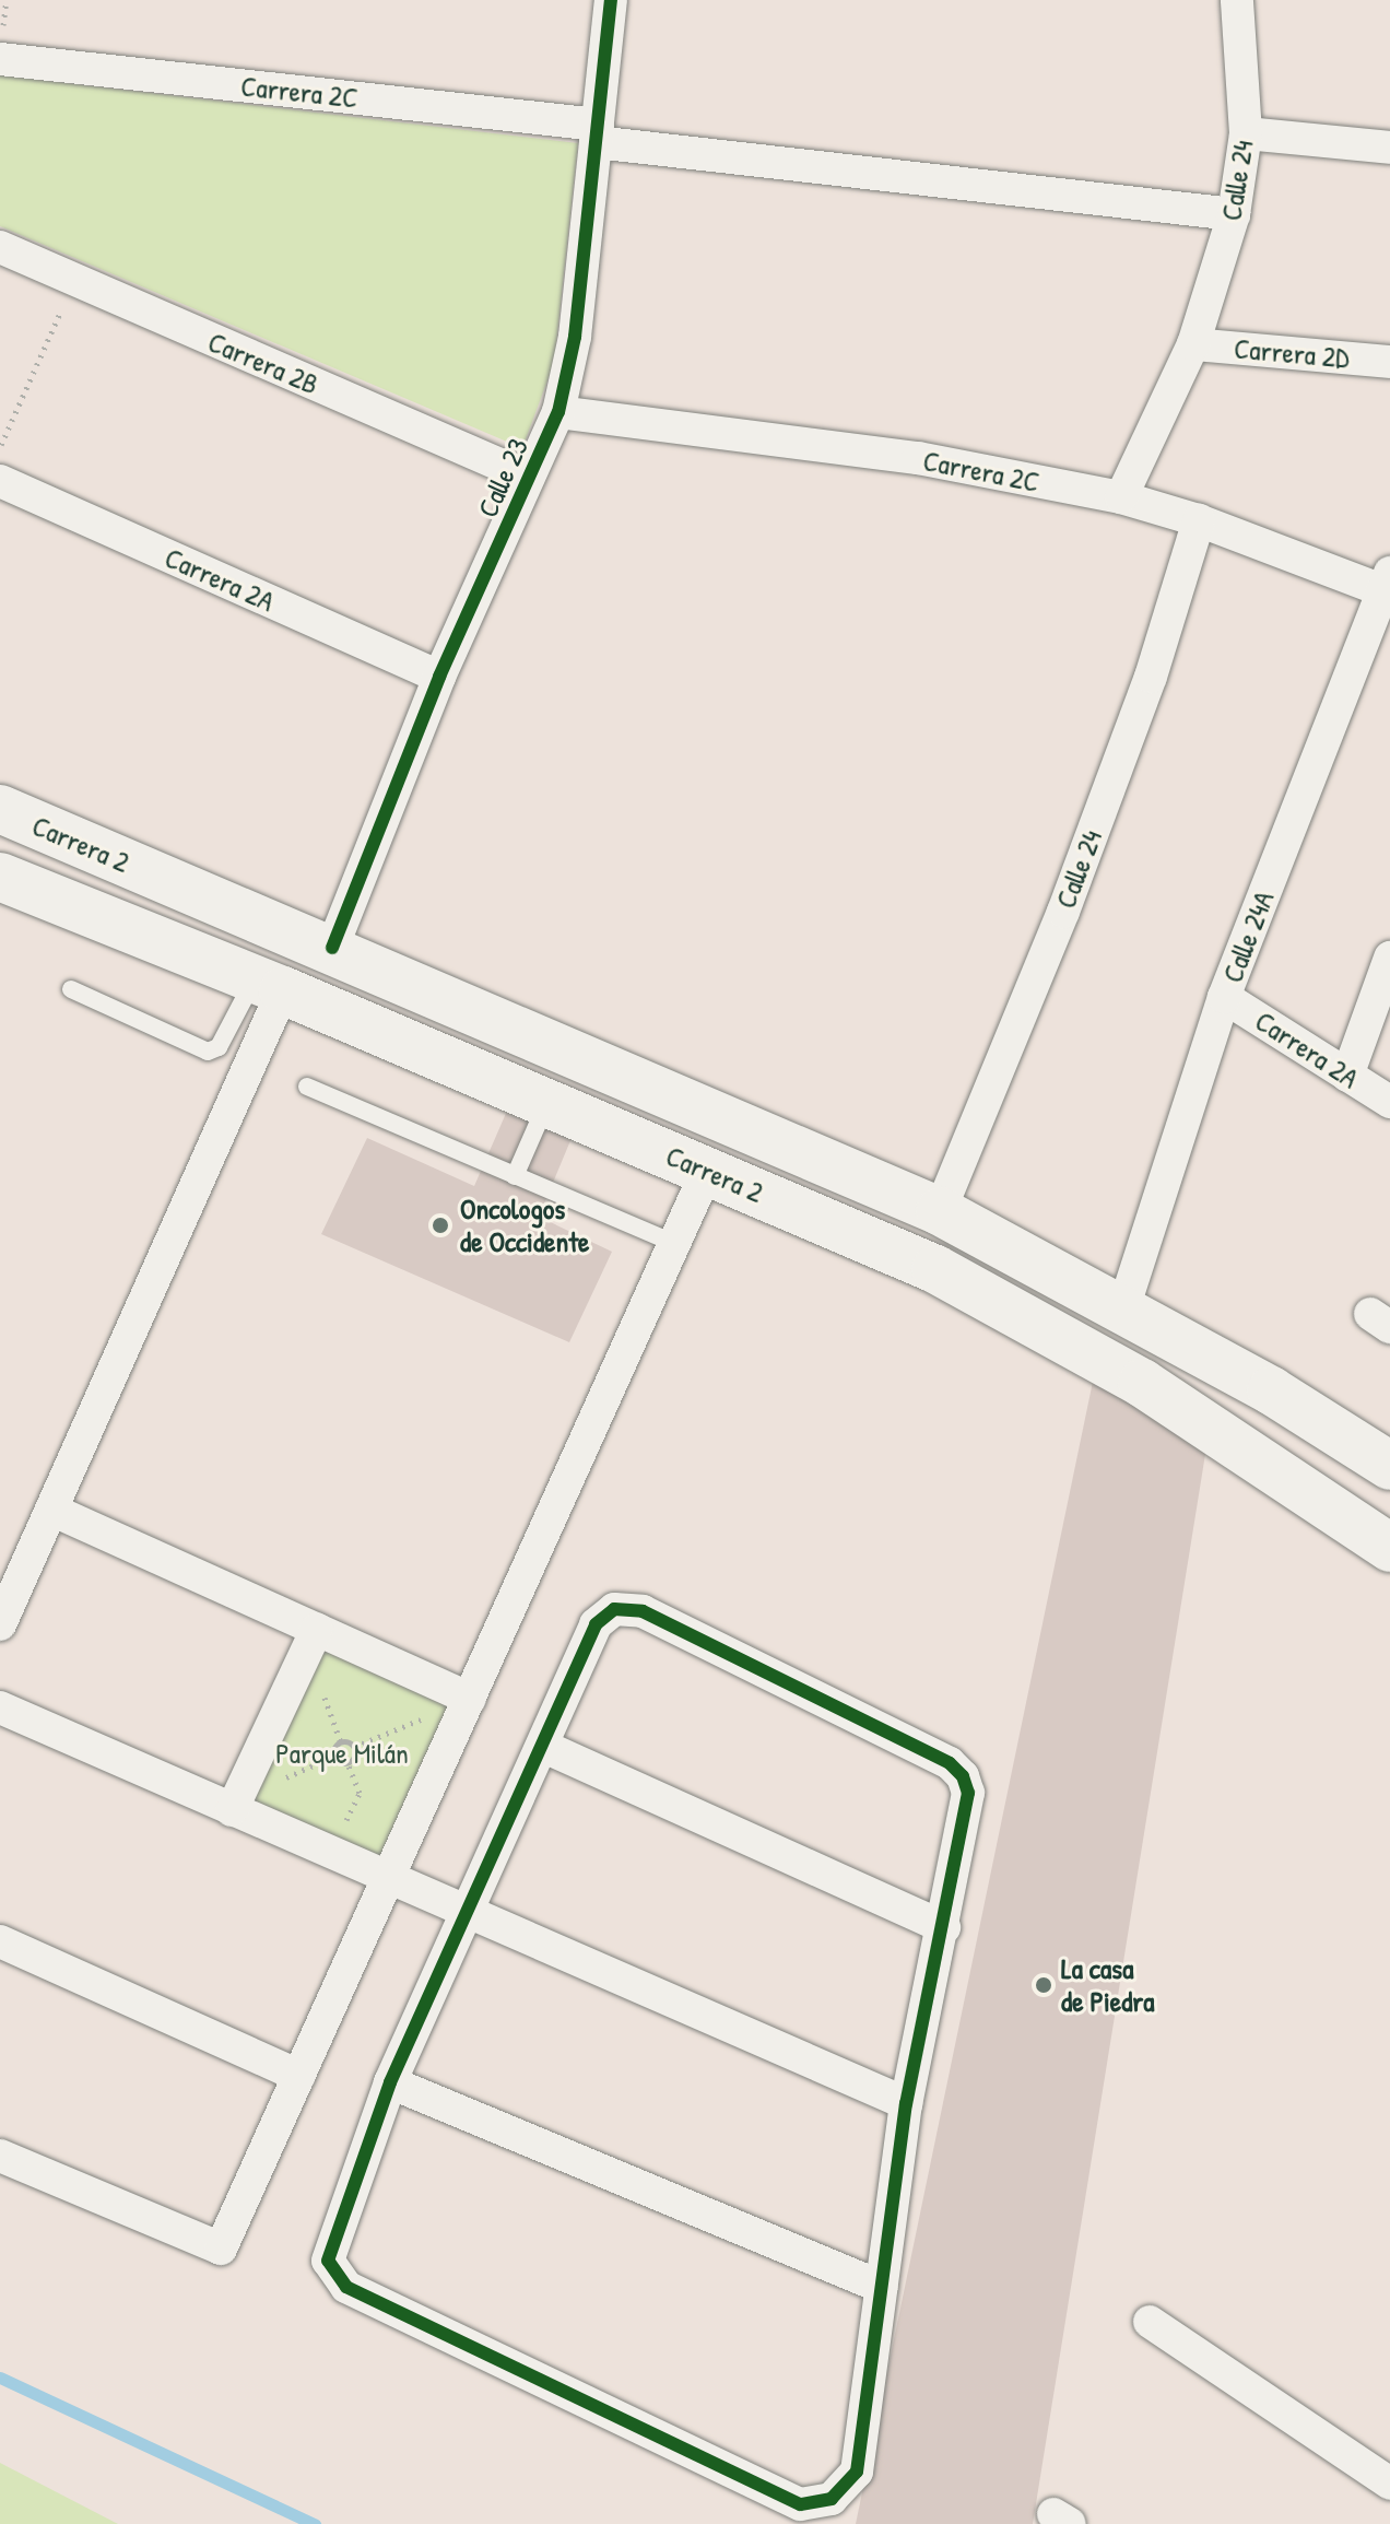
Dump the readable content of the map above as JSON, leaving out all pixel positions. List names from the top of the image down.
{
  "streets": {
    "main road": ["Carrera 2"],
    "street": [
      "Carrera 2C",
      "Calle 24",
      "Carrera 2D",
      "Carrera 2B",
      "Calle 23",
      "Carrera 2A",
      "Calle 24A"
    ]
  },
  "crossings": [
    ["Carrera 2C", "Calle 24"],
    ["Carrera 2C", "Calle 23"],
    ["Carrera 2C", "Calle 24A"],
    ["Calle 24", "Carrera 2D"],
    ["Calle 24", "Carrera 2"],
    ["Carrera 2B", "Calle 23"],
    ["Calle 23", "Carrera 2A"],
    ["Calle 23", "Carrera 2"],
    ["Carrera 2A", "Calle 24A"],
    ["Carrera 2", "Calle 24A"]
  ],
  "parks": ["Parque Milán"],
  "places": ["Oncologos de Occidente", "La casa de Piedra"]
}
